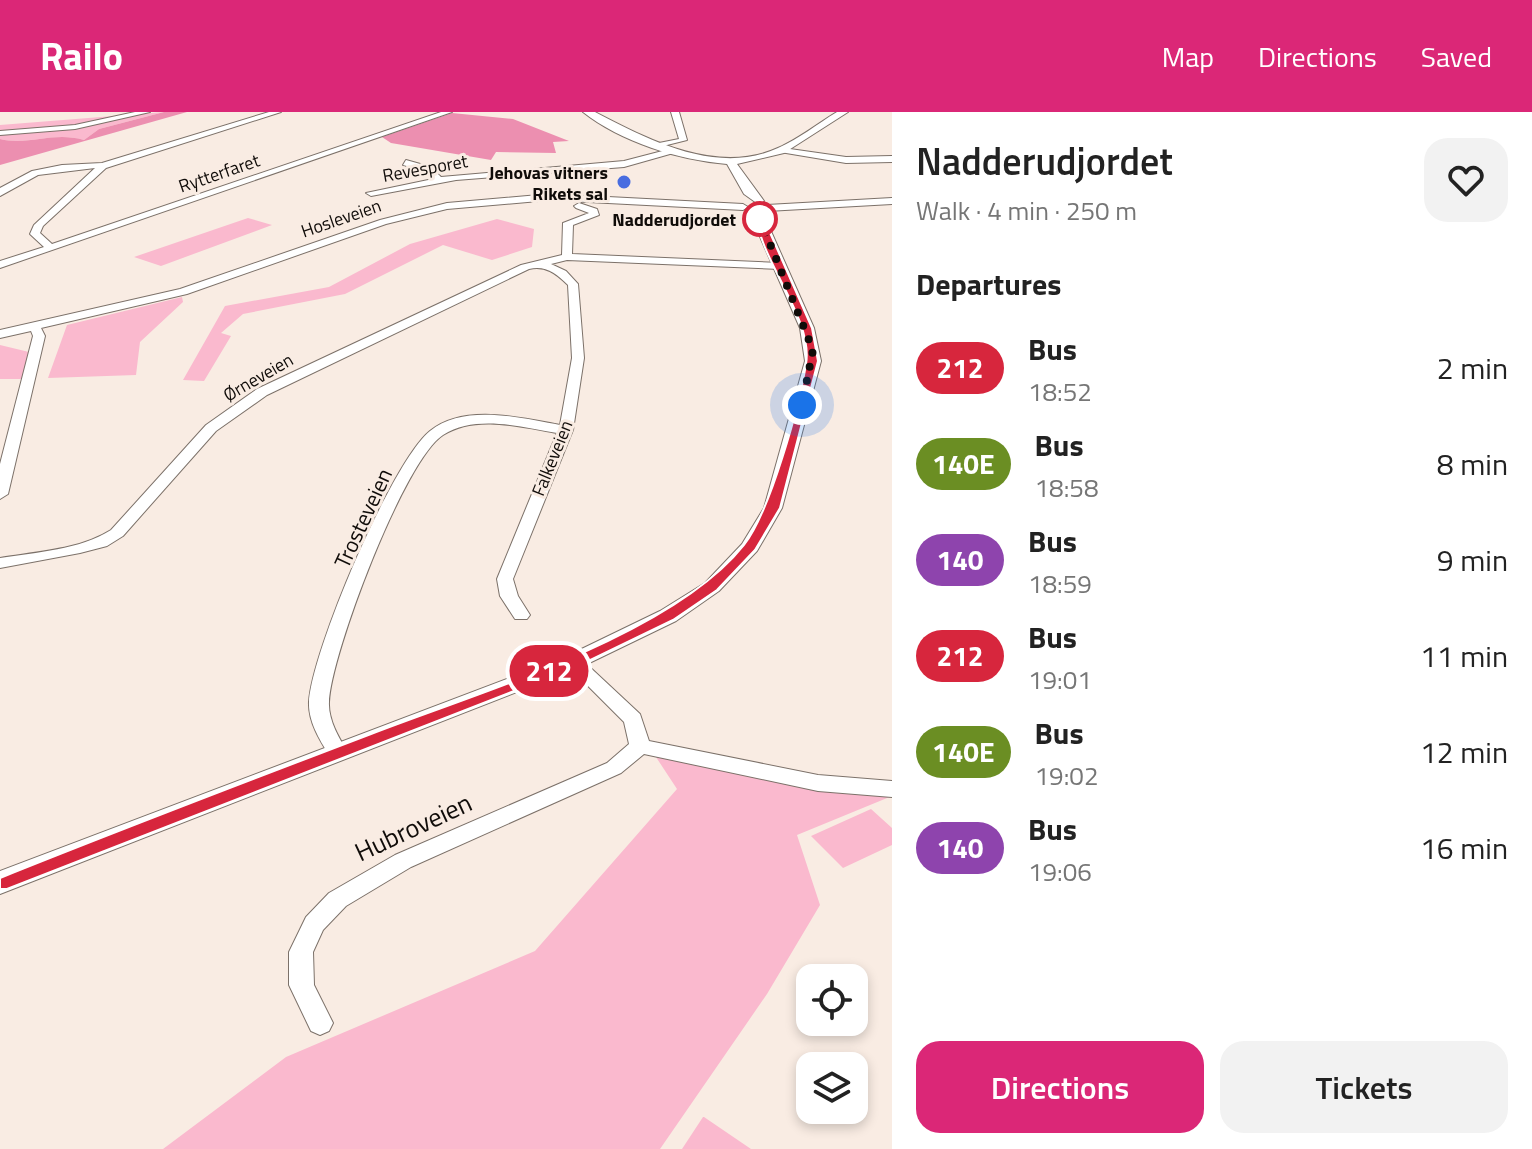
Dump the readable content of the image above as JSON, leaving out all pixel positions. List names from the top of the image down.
{
  "streets": {
    "street": [
      "Revesporet",
      "Rytterfaret",
      "Hosleveien",
      "Ørneveien",
      "Falkeveien",
      "Trosteveien",
      "Hubroveien"
    ]
  },
  "crossings": [
    ["Ørneveien", "Falkeveien"],
    ["Falkeveien", "Trosteveien"]
  ],
  "places": ["Jehovas vitners Rikets sal", "Nadderudjordet"],
  "lines": ["bus line 212"],
  "page": {
    "header": "Railo",
    "nav": ["Map", "Directions", "Saved"],
    "on_map": "212",
    "heading": [
      ["Nadderudjordet", "Walk · 4 min · 250 m"],
      "Departures"
    ],
    "list": [
      {
        "mark": "212",
        "name": "Bus",
        "note": "18:52",
        "value": "2 min"
      },
      {
        "mark": "140E",
        "name": "Bus",
        "note": "18:58",
        "value": "8 min"
      },
      {
        "mark": "140",
        "name": "Bus",
        "note": "18:59",
        "value": "9 min"
      },
      {
        "mark": "212",
        "name": "Bus",
        "note": "19:01",
        "value": "11 min"
      },
      {
        "mark": "140E",
        "name": "Bus",
        "note": "19:02",
        "value": "12 min"
      },
      {
        "mark": "140",
        "name": "Bus",
        "note": "19:06",
        "value": "16 min"
      }
    ],
    "buttons": ["Directions", "Tickets"]
  }
}
